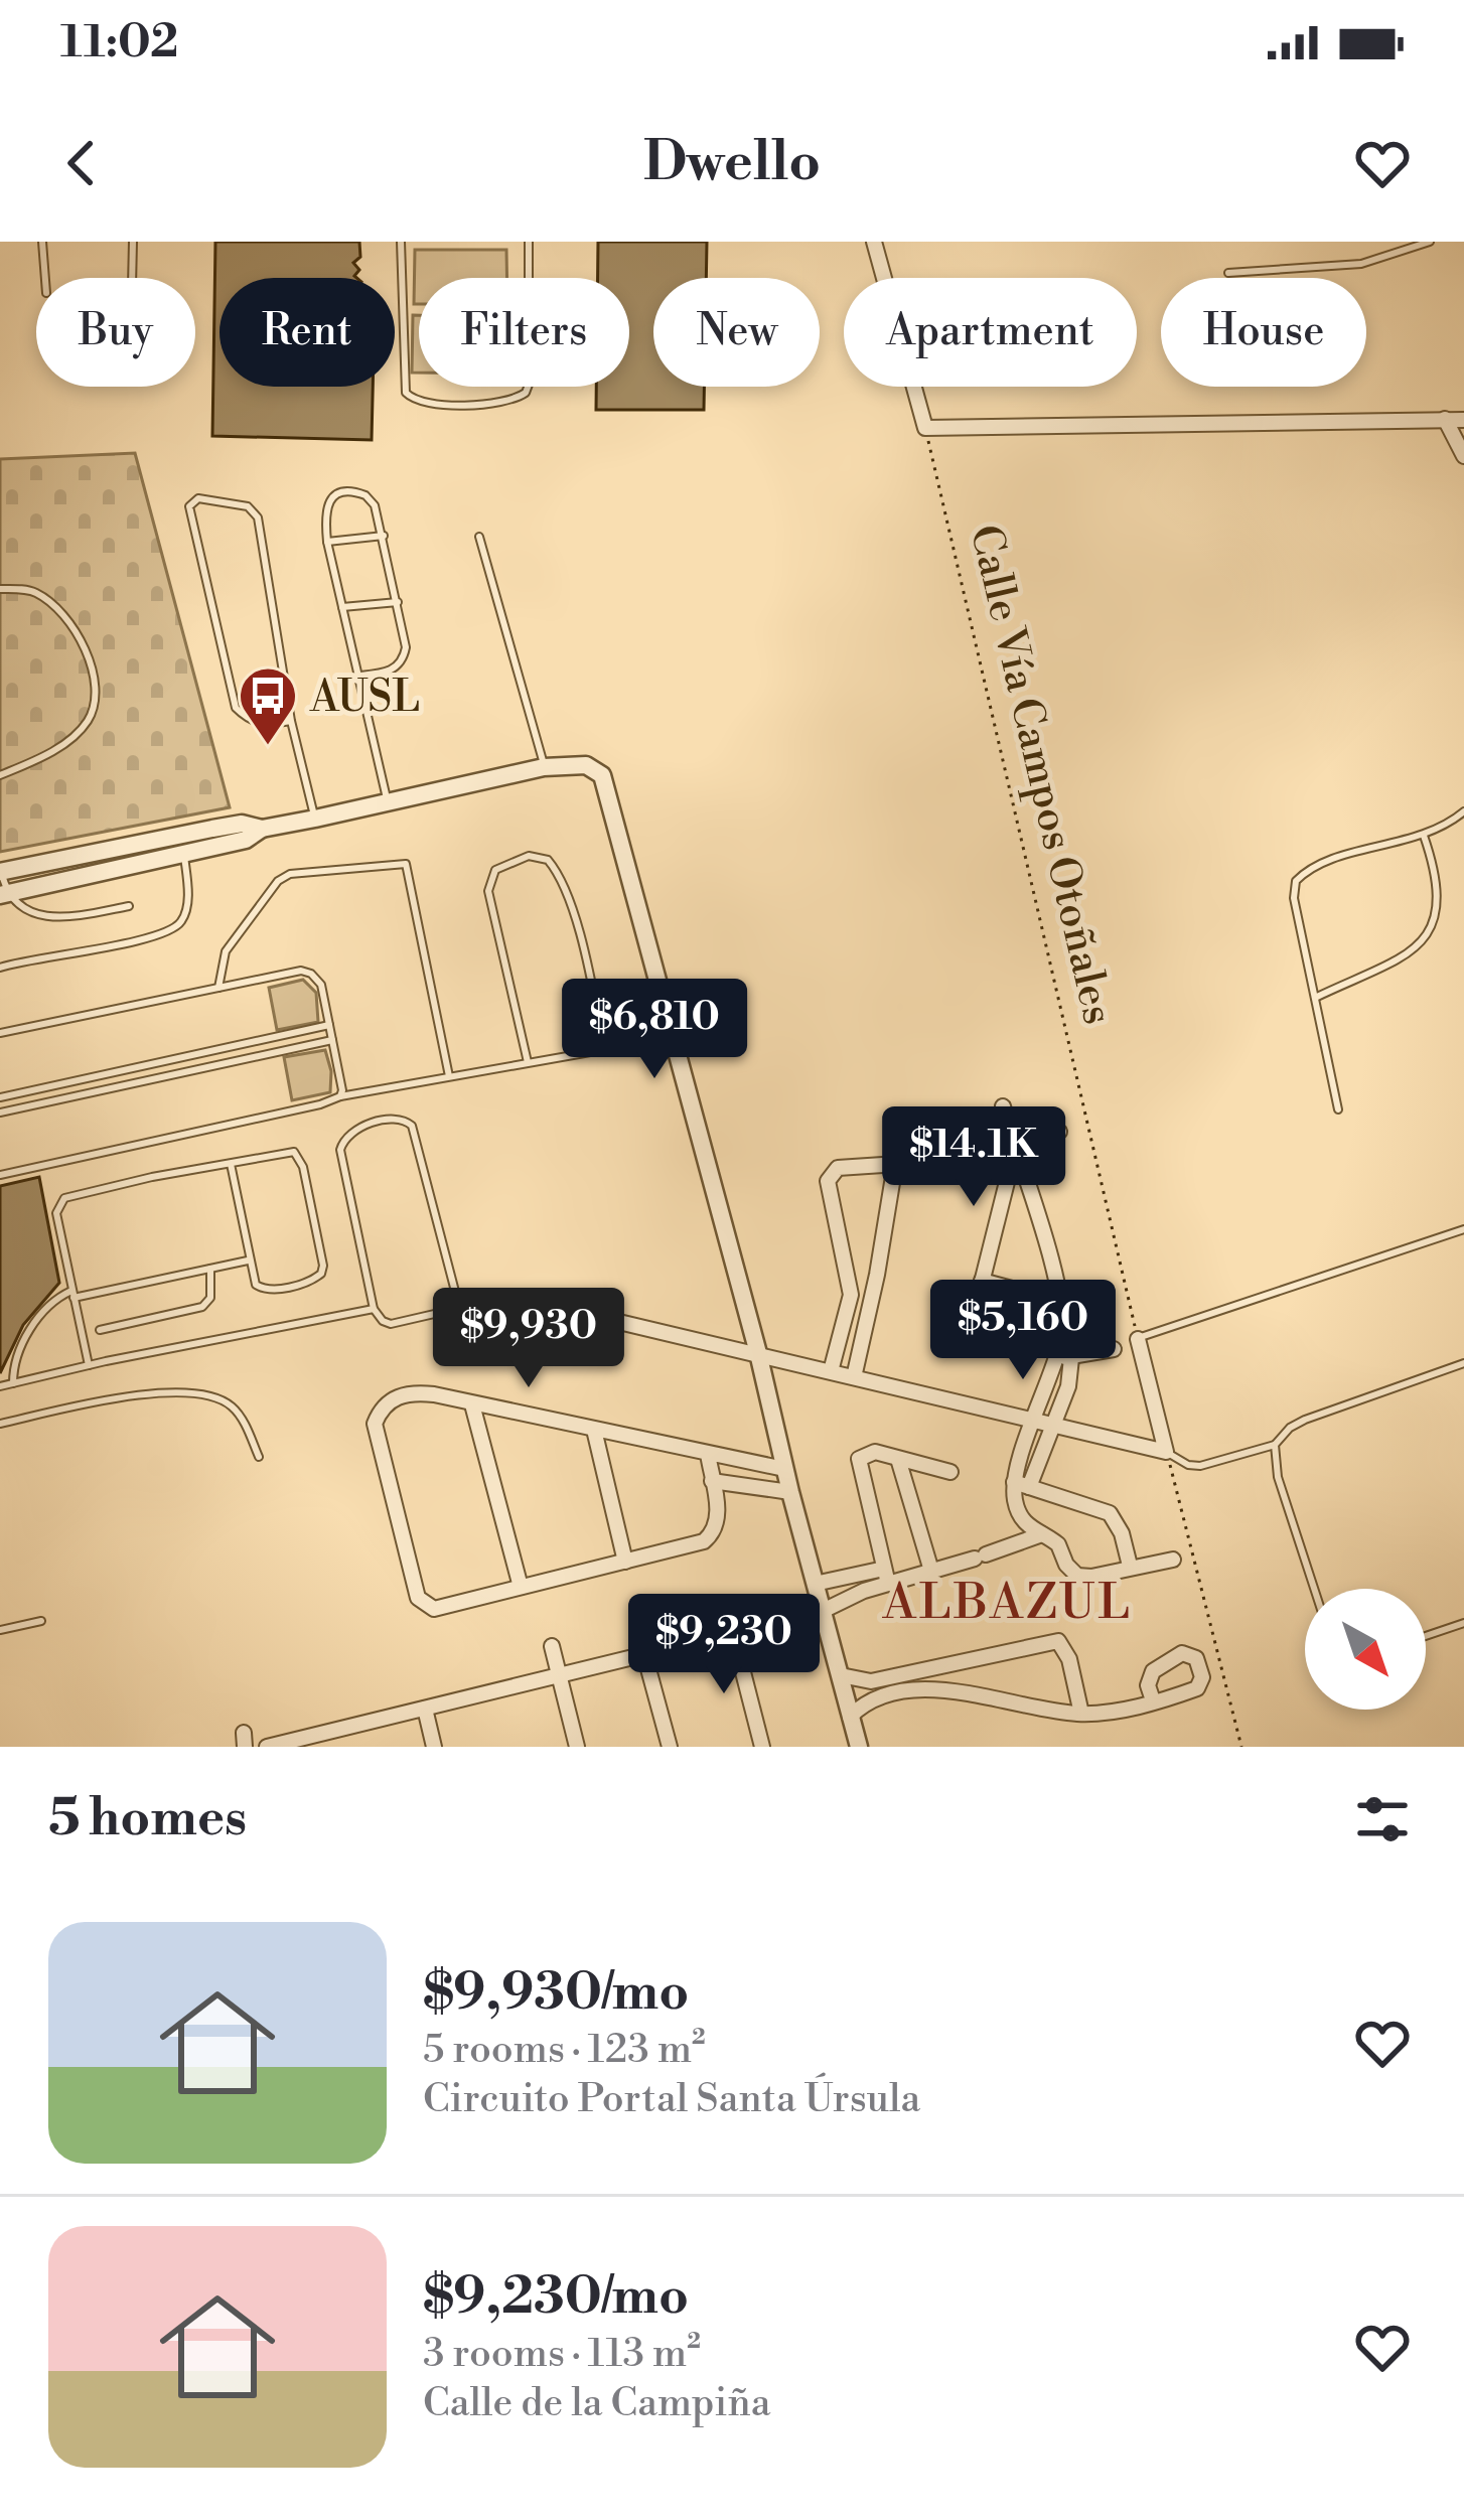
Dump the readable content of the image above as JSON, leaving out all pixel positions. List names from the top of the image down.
{
  "streets": {
    "path": ["Calle Vía Campos Otoñales"]
  },
  "districts": ["ALBAZUL"],
  "places": {
    "bus stop": ["AUSL"]
  },
  "north": "bottom right",
  "page": {
    "status": "11:02",
    "header": "Dwello",
    "chip": [
      "Buy",
      "Rent",
      "Filters",
      "New",
      "Apartment",
      "House"
    ],
    "price": [
      "$6,810",
      "$14.1K",
      "$5,160",
      "$9,930",
      "$9,230"
    ],
    "heading": "5 homes",
    "list": [
      {
        "name": "$9,930/mo",
        "note": "5 rooms · 123 m² · Circuito Portal Santa Úrsula"
      },
      {
        "name": "$9,230/mo",
        "note": "3 rooms · 113 m² · Calle de la Campiña"
      }
    ]
  }
}
